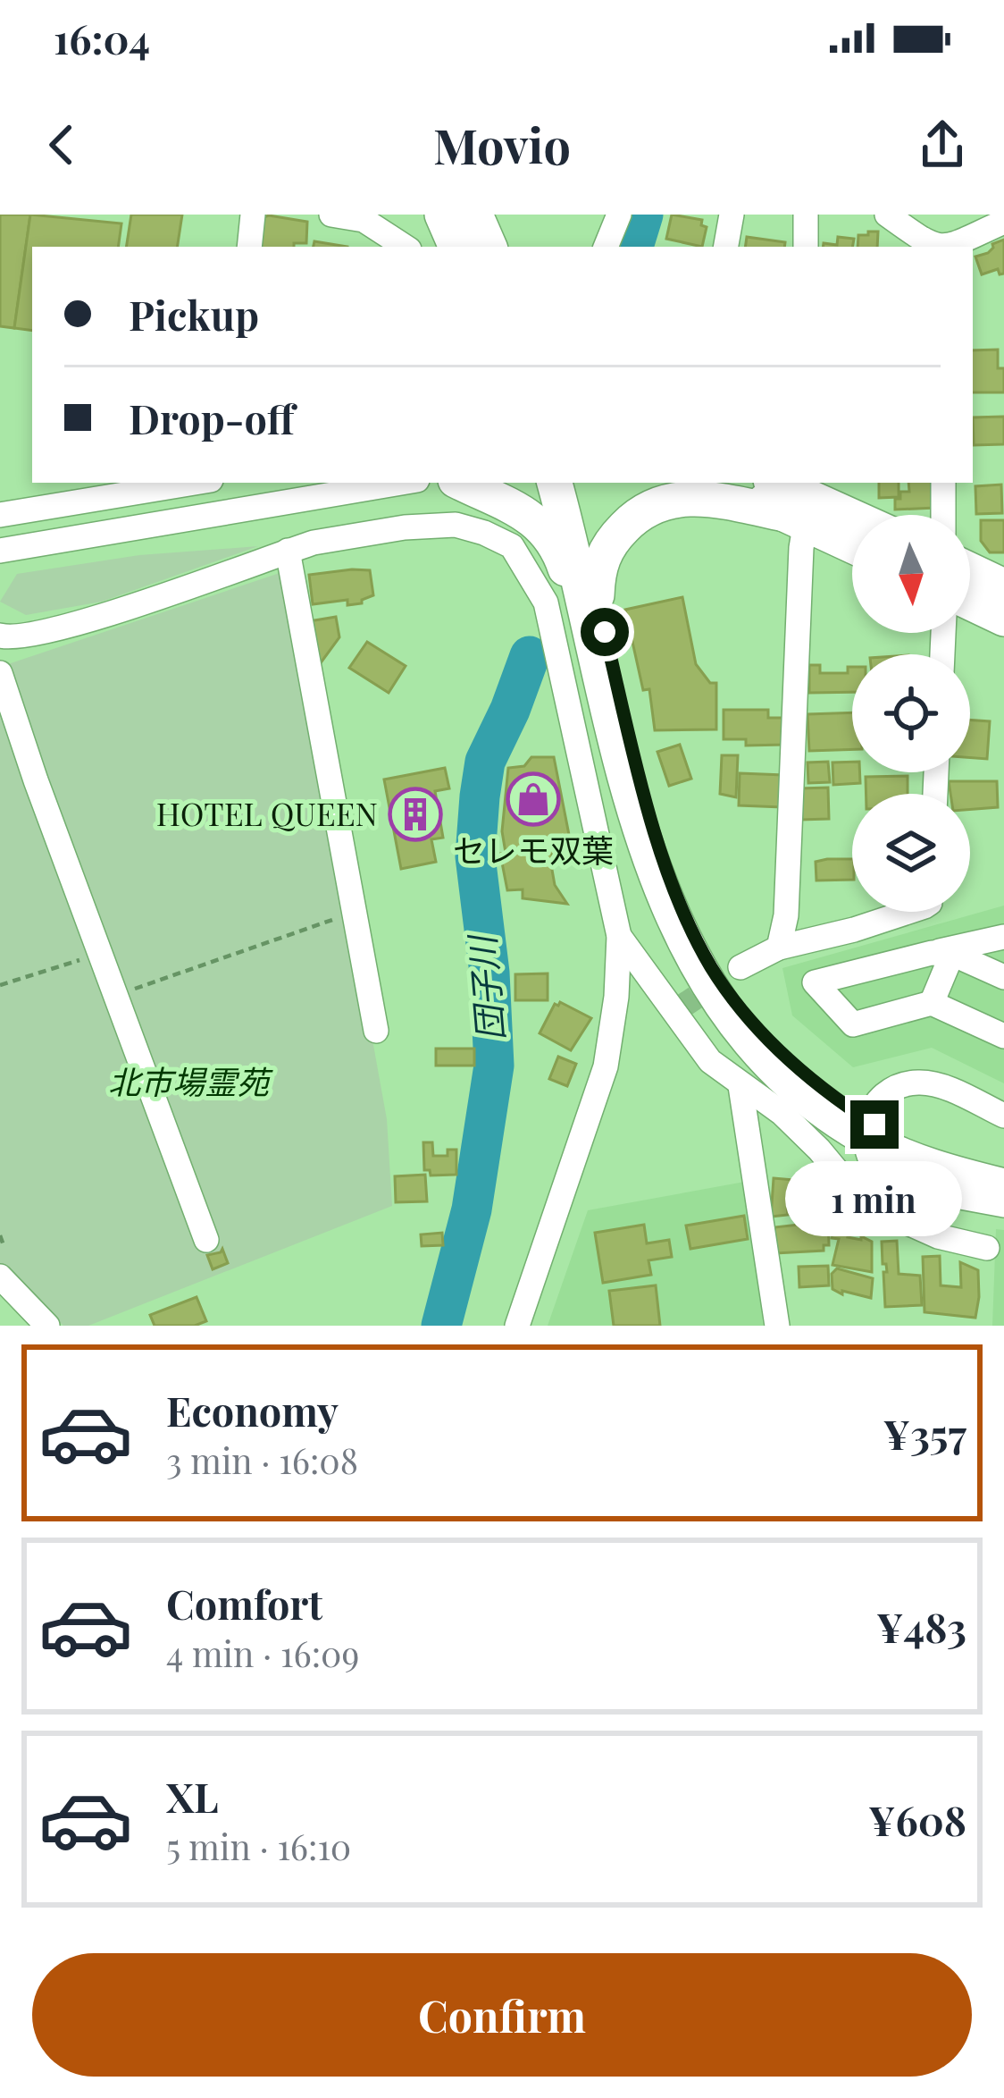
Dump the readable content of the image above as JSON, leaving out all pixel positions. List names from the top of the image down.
{
  "water": ["団子川"],
  "parks": ["北市場霊苑"],
  "places": {
    "shop": ["セレモ双葉"],
    "building": ["HOTEL QUEEN"]
  },
  "north": "bottom",
  "page": {
    "status": "16:04",
    "header": "Movio",
    "banner": ["Pickup", "Drop-off"],
    "bubble": "1 min",
    "list": [
      {
        "name": "Economy",
        "note": "3 min · 16:08",
        "value": "¥357"
      },
      {
        "name": "Comfort",
        "note": "4 min · 16:09",
        "value": "¥483"
      },
      {
        "name": "XL",
        "note": "5 min · 16:10",
        "value": "¥608"
      }
    ],
    "buttons": "Confirm"
  }
}
